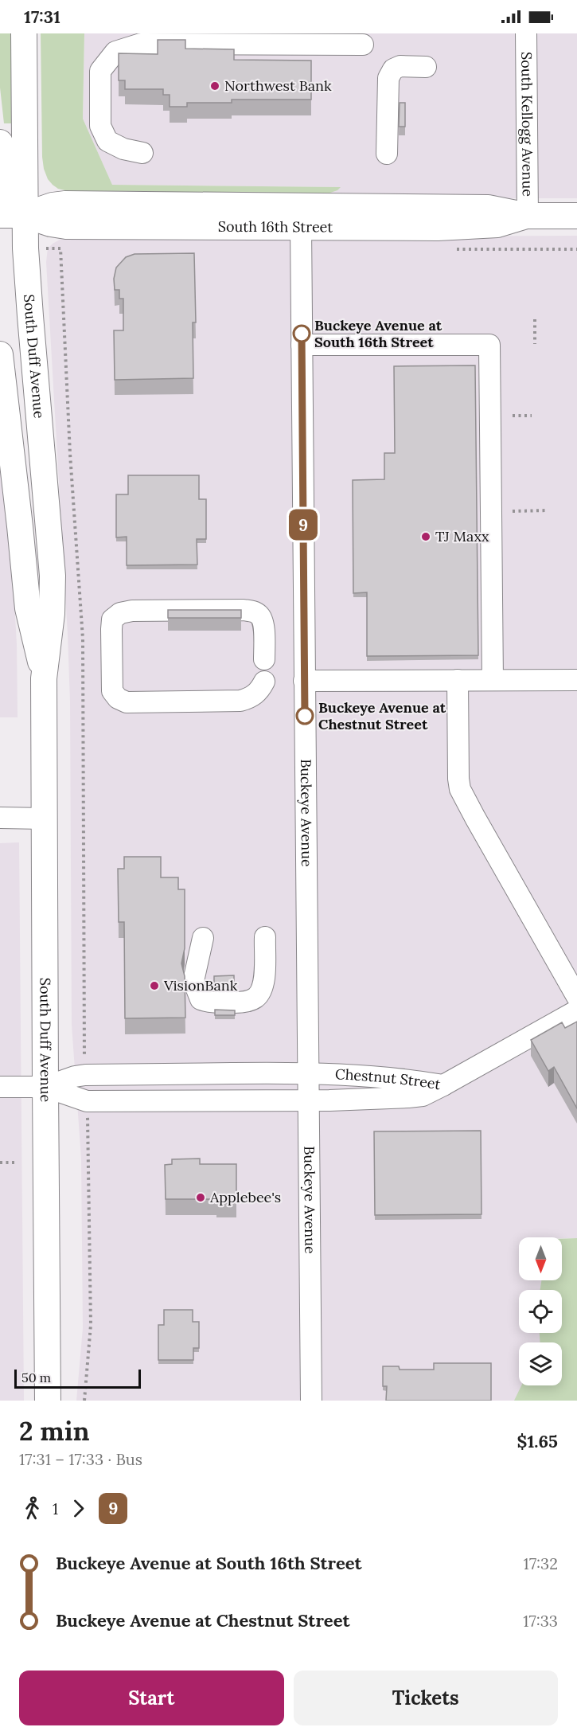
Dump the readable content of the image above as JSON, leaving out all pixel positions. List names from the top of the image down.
{
  "streets": {
    "main road": ["South 16th Street", "South Duff Avenue"],
    "street": ["South Kellogg Avenue", "Buckeye Avenue", "Chestnut Street"]
  },
  "crossings": [
    ["South Kellogg Avenue", "South 16th Street"],
    ["South 16th Street", "South Duff Avenue"],
    ["South 16th Street", "Buckeye Avenue"],
    ["South Duff Avenue", "Chestnut Street"],
    ["Buckeye Avenue", "Chestnut Street"]
  ],
  "places": [
    "Northwest Bank",
    "Buckeye Avenue at South 16th Street",
    "TJ Maxx",
    "Buckeye Avenue at Chestnut Street",
    "VisionBank",
    "Applebee's"
  ],
  "lines": ["bus line 9"],
  "scale_bar": "50 m",
  "north": "bottom",
  "page": {
    "status": "17:31",
    "on_map": "9",
    "scale": "50 m",
    "heading": ["2 min", "17:31 – 17:33 · Bus", "$1.65"],
    "legs": ["1", "9"],
    "list": [
      {
        "name": "Buckeye Avenue at South 16th Street",
        "value": "17:32"
      },
      {
        "name": "Buckeye Avenue at Chestnut Street",
        "value": "17:33"
      }
    ],
    "buttons": ["Start", "Tickets"]
  }
}
